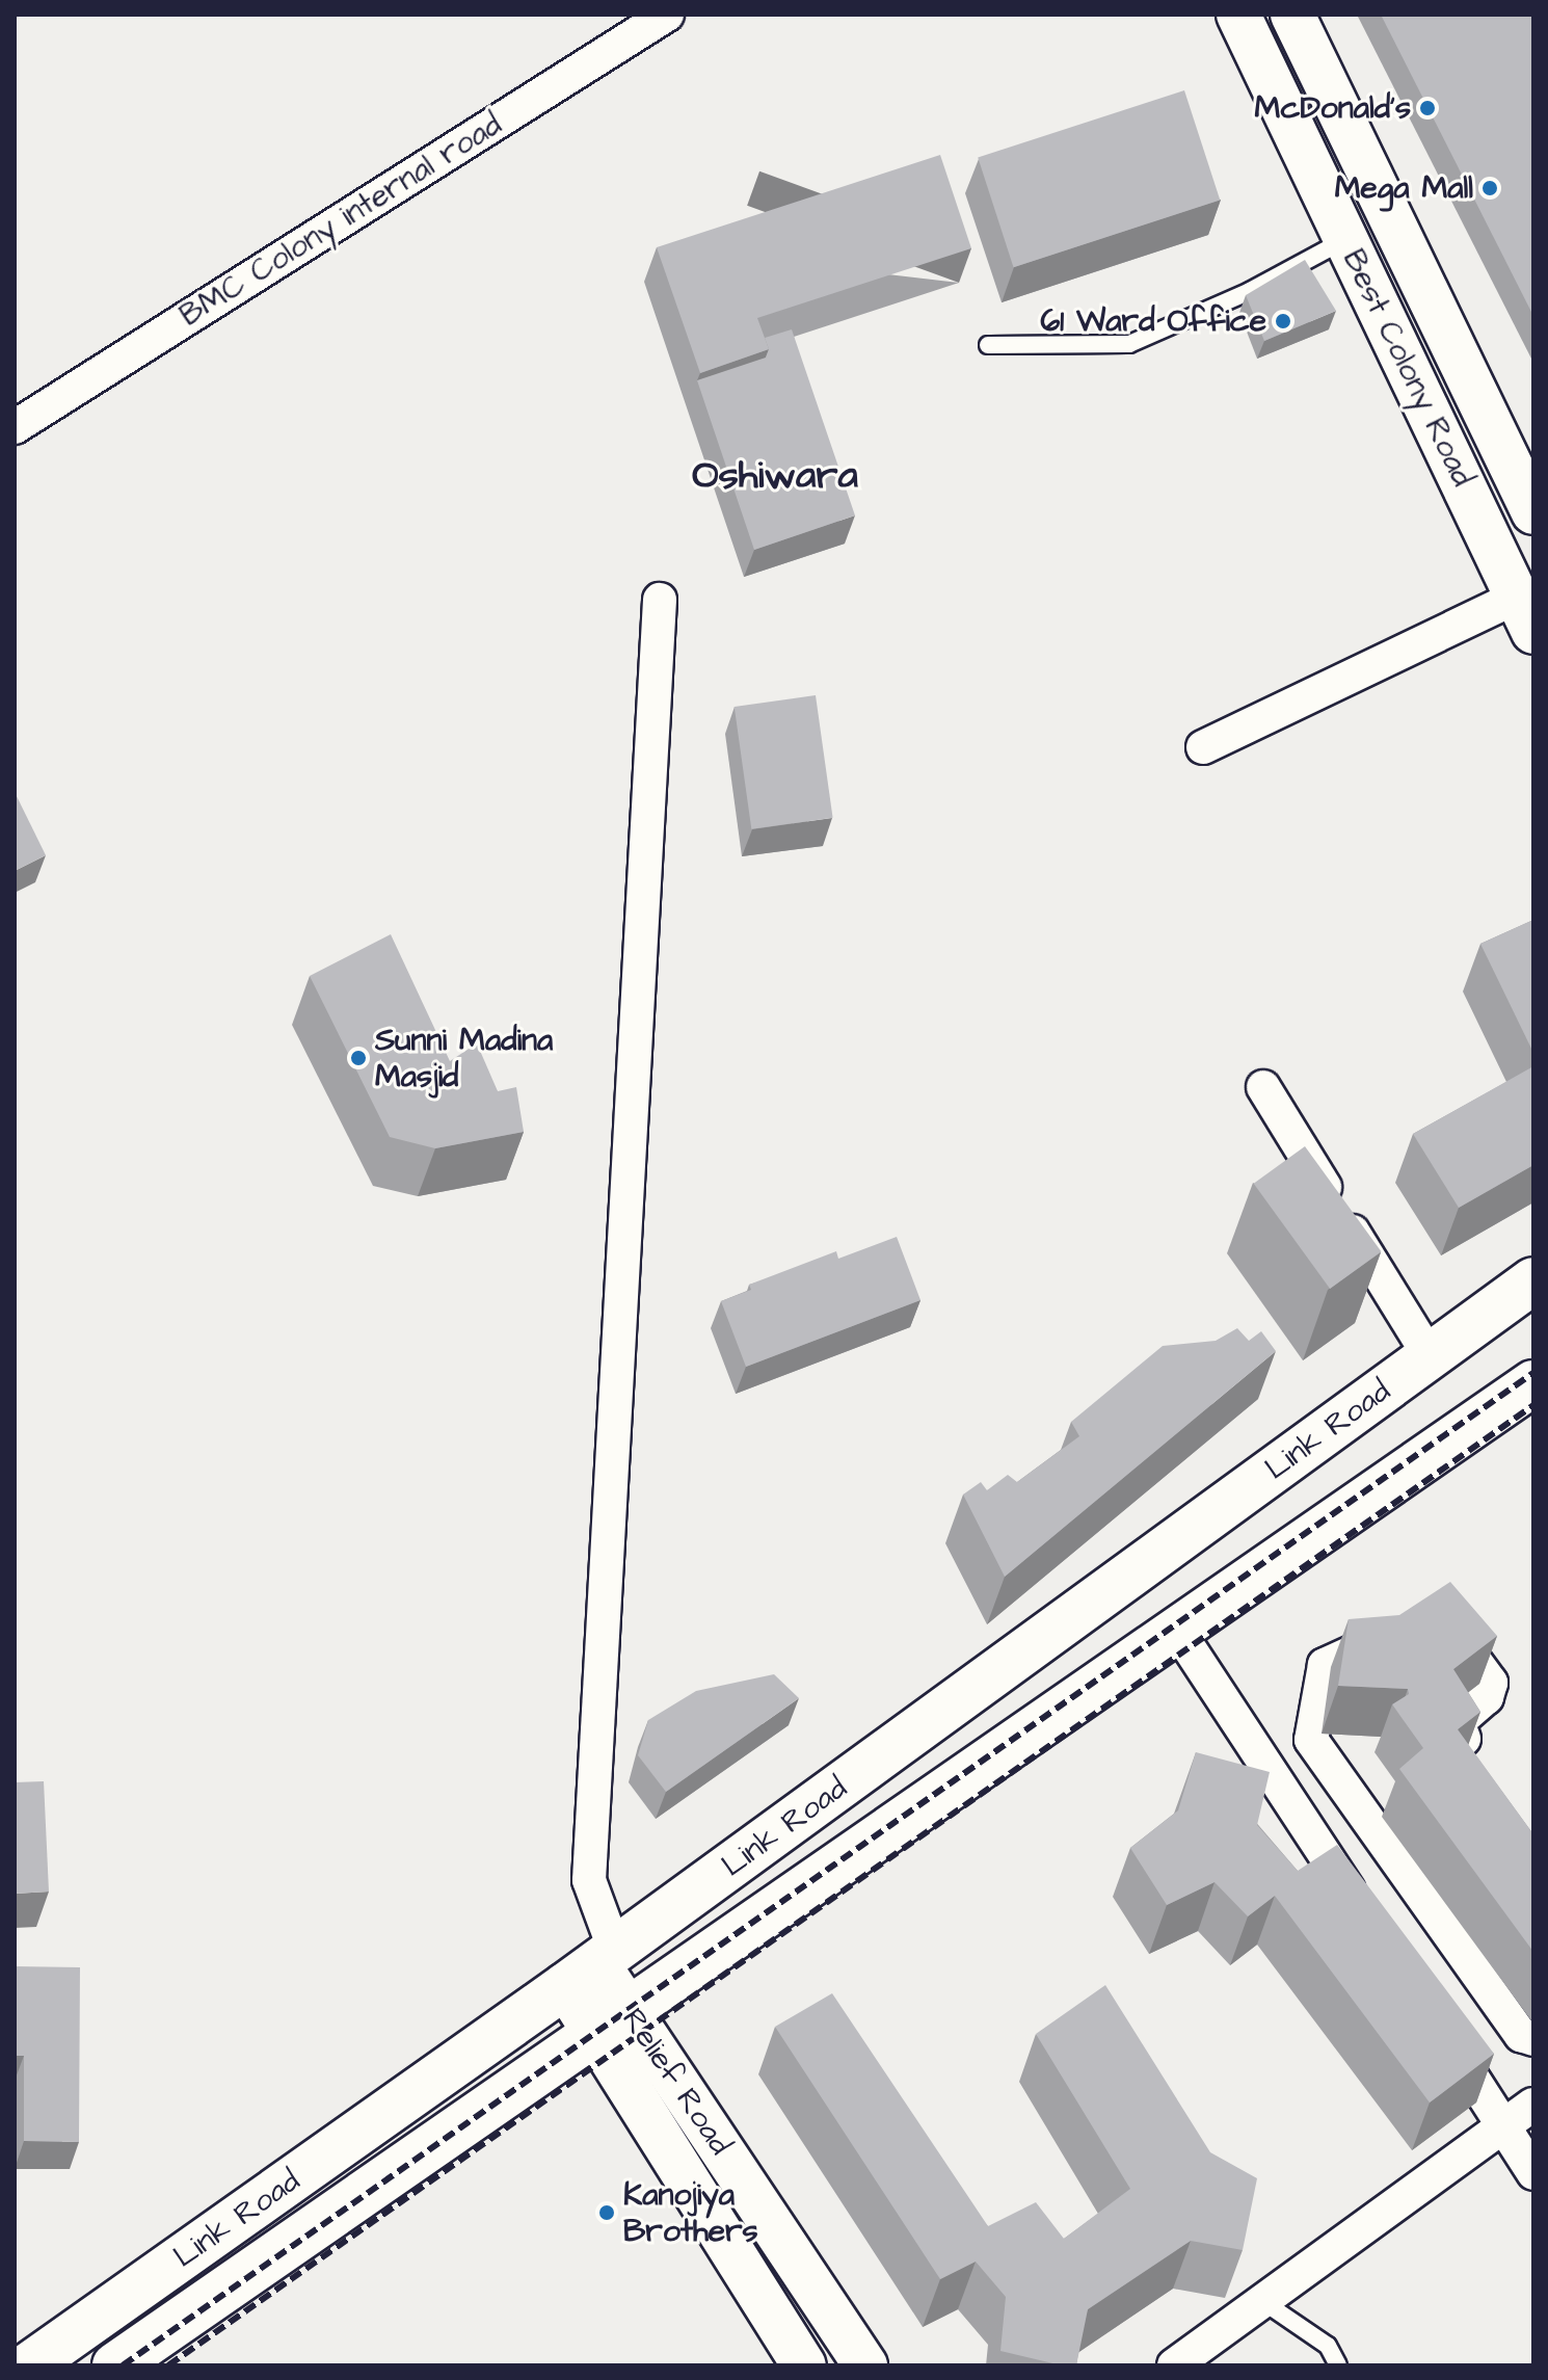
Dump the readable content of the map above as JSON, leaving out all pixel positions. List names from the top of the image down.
{
  "streets": {
    "main road": ["Link Road"],
    "street": ["BMC Colony internal road", "Best Colony Road", "Relief Road"]
  },
  "crossings": [
    ["Link Road", "Relief Road"]
  ],
  "districts": ["Oshiwara"],
  "places": [
    "McDonald's",
    "Mega Mall",
    "61 Ward Office",
    "Sunni Madina Masjid",
    "Kanojiya Brothers"
  ]
}
